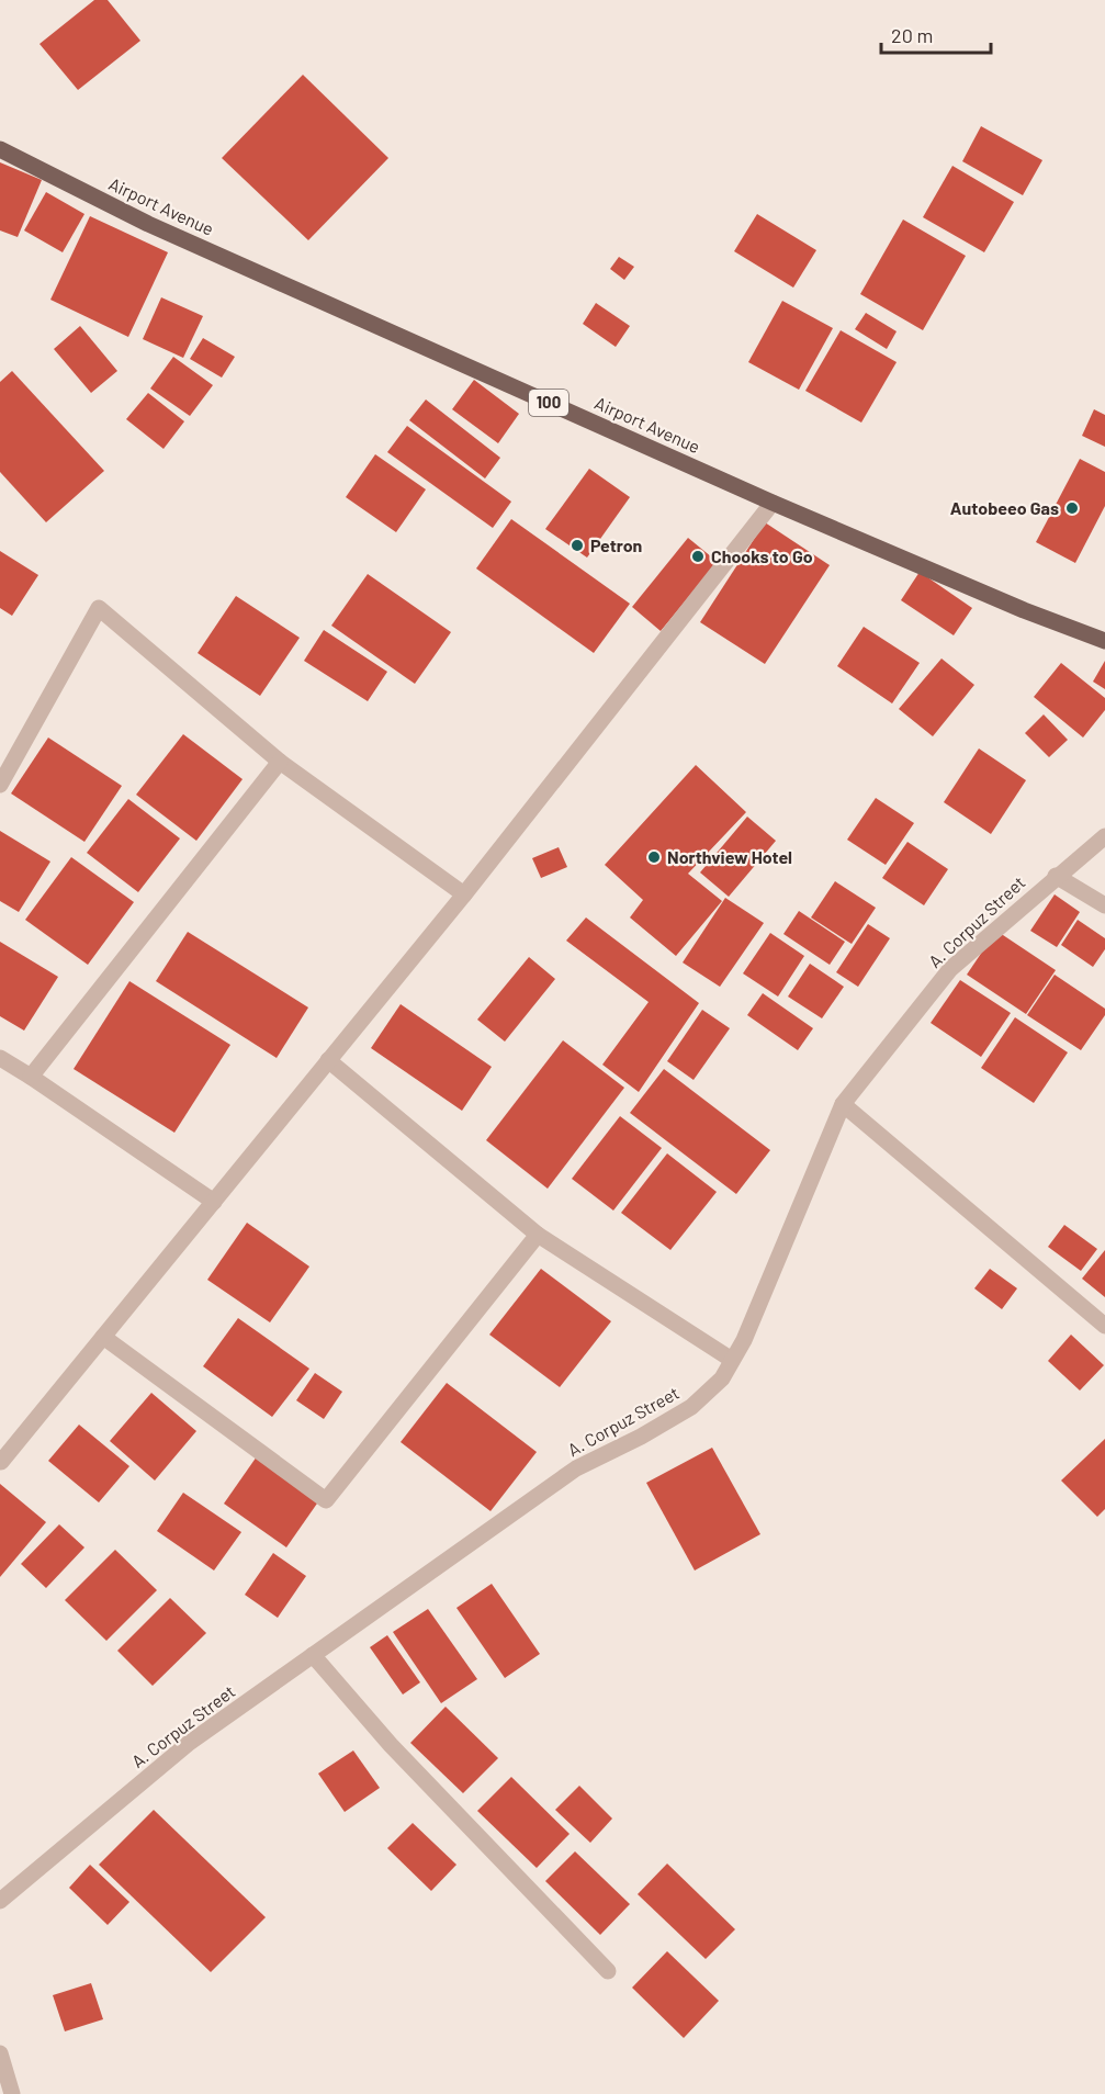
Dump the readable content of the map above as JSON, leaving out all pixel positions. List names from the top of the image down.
{
  "streets": {
    "main road": ["Airport Avenue", "100"],
    "street": ["A. Corpuz Street"]
  },
  "places": [
    "Autobeeo Gas",
    "Petron",
    "Chooks to Go",
    "Northview Hotel"
  ],
  "scale_bar": "20 m"
}
